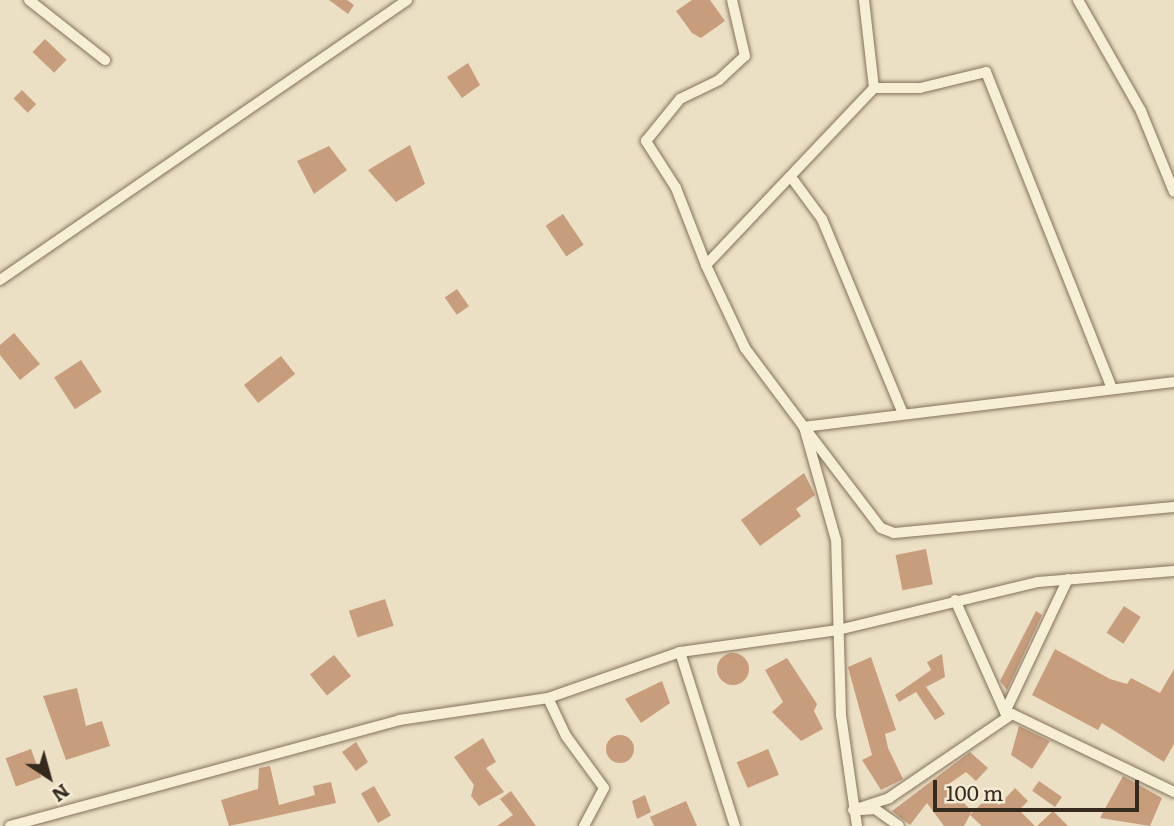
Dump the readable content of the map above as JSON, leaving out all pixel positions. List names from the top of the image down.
{
  "scale_bar": "100 m",
  "north": "bottom right"
}
